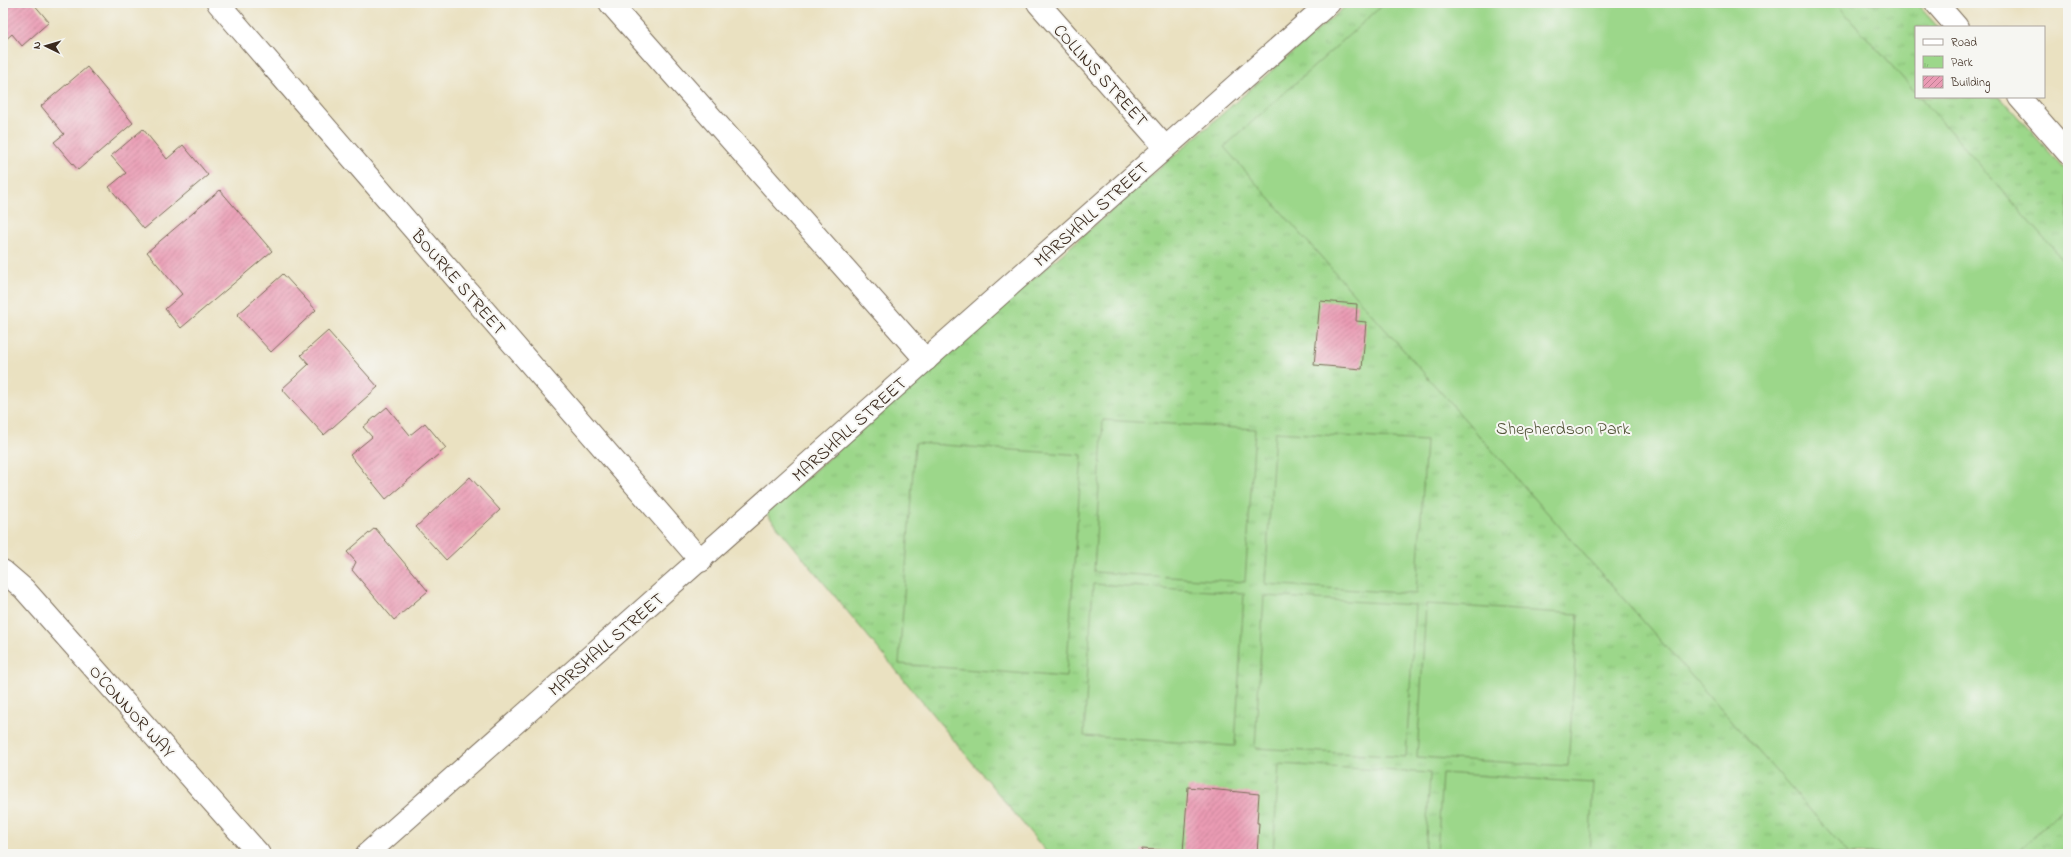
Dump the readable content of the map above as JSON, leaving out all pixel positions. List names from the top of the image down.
{
  "streets": {
    "street": [
      "COLLINS STREET",
      "MARSHALL STREET",
      "BOURKE STREET",
      "O'CONNOR WAY"
    ]
  },
  "crossings": [
    ["COLLINS STREET", "MARSHALL STREET"],
    ["MARSHALL STREET", "BOURKE STREET"]
  ],
  "parks": ["Shepherdson Park"],
  "legend": ["Road", "Park", "Building"],
  "north": "left"
}
